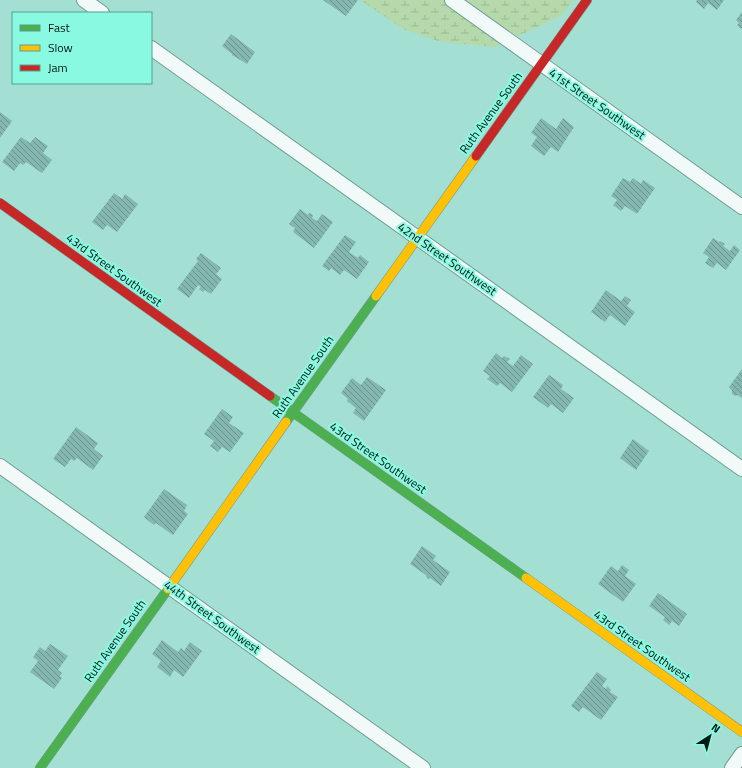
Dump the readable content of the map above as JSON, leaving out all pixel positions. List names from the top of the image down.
{
  "streets": {
    "street": [
      "41st Street Southwest",
      "Ruth Avenue South",
      "42nd Street Southwest",
      "43rd Street Southwest",
      "44th Street Southwest"
    ]
  },
  "crossings": [
    ["41st Street Southwest", "Ruth Avenue South"],
    ["Ruth Avenue South", "42nd Street Southwest"],
    ["Ruth Avenue South", "43rd Street Southwest"],
    ["Ruth Avenue South", "44th Street Southwest"]
  ],
  "legend": ["Fast", "Slow", "Jam"],
  "north": "top right"
}
